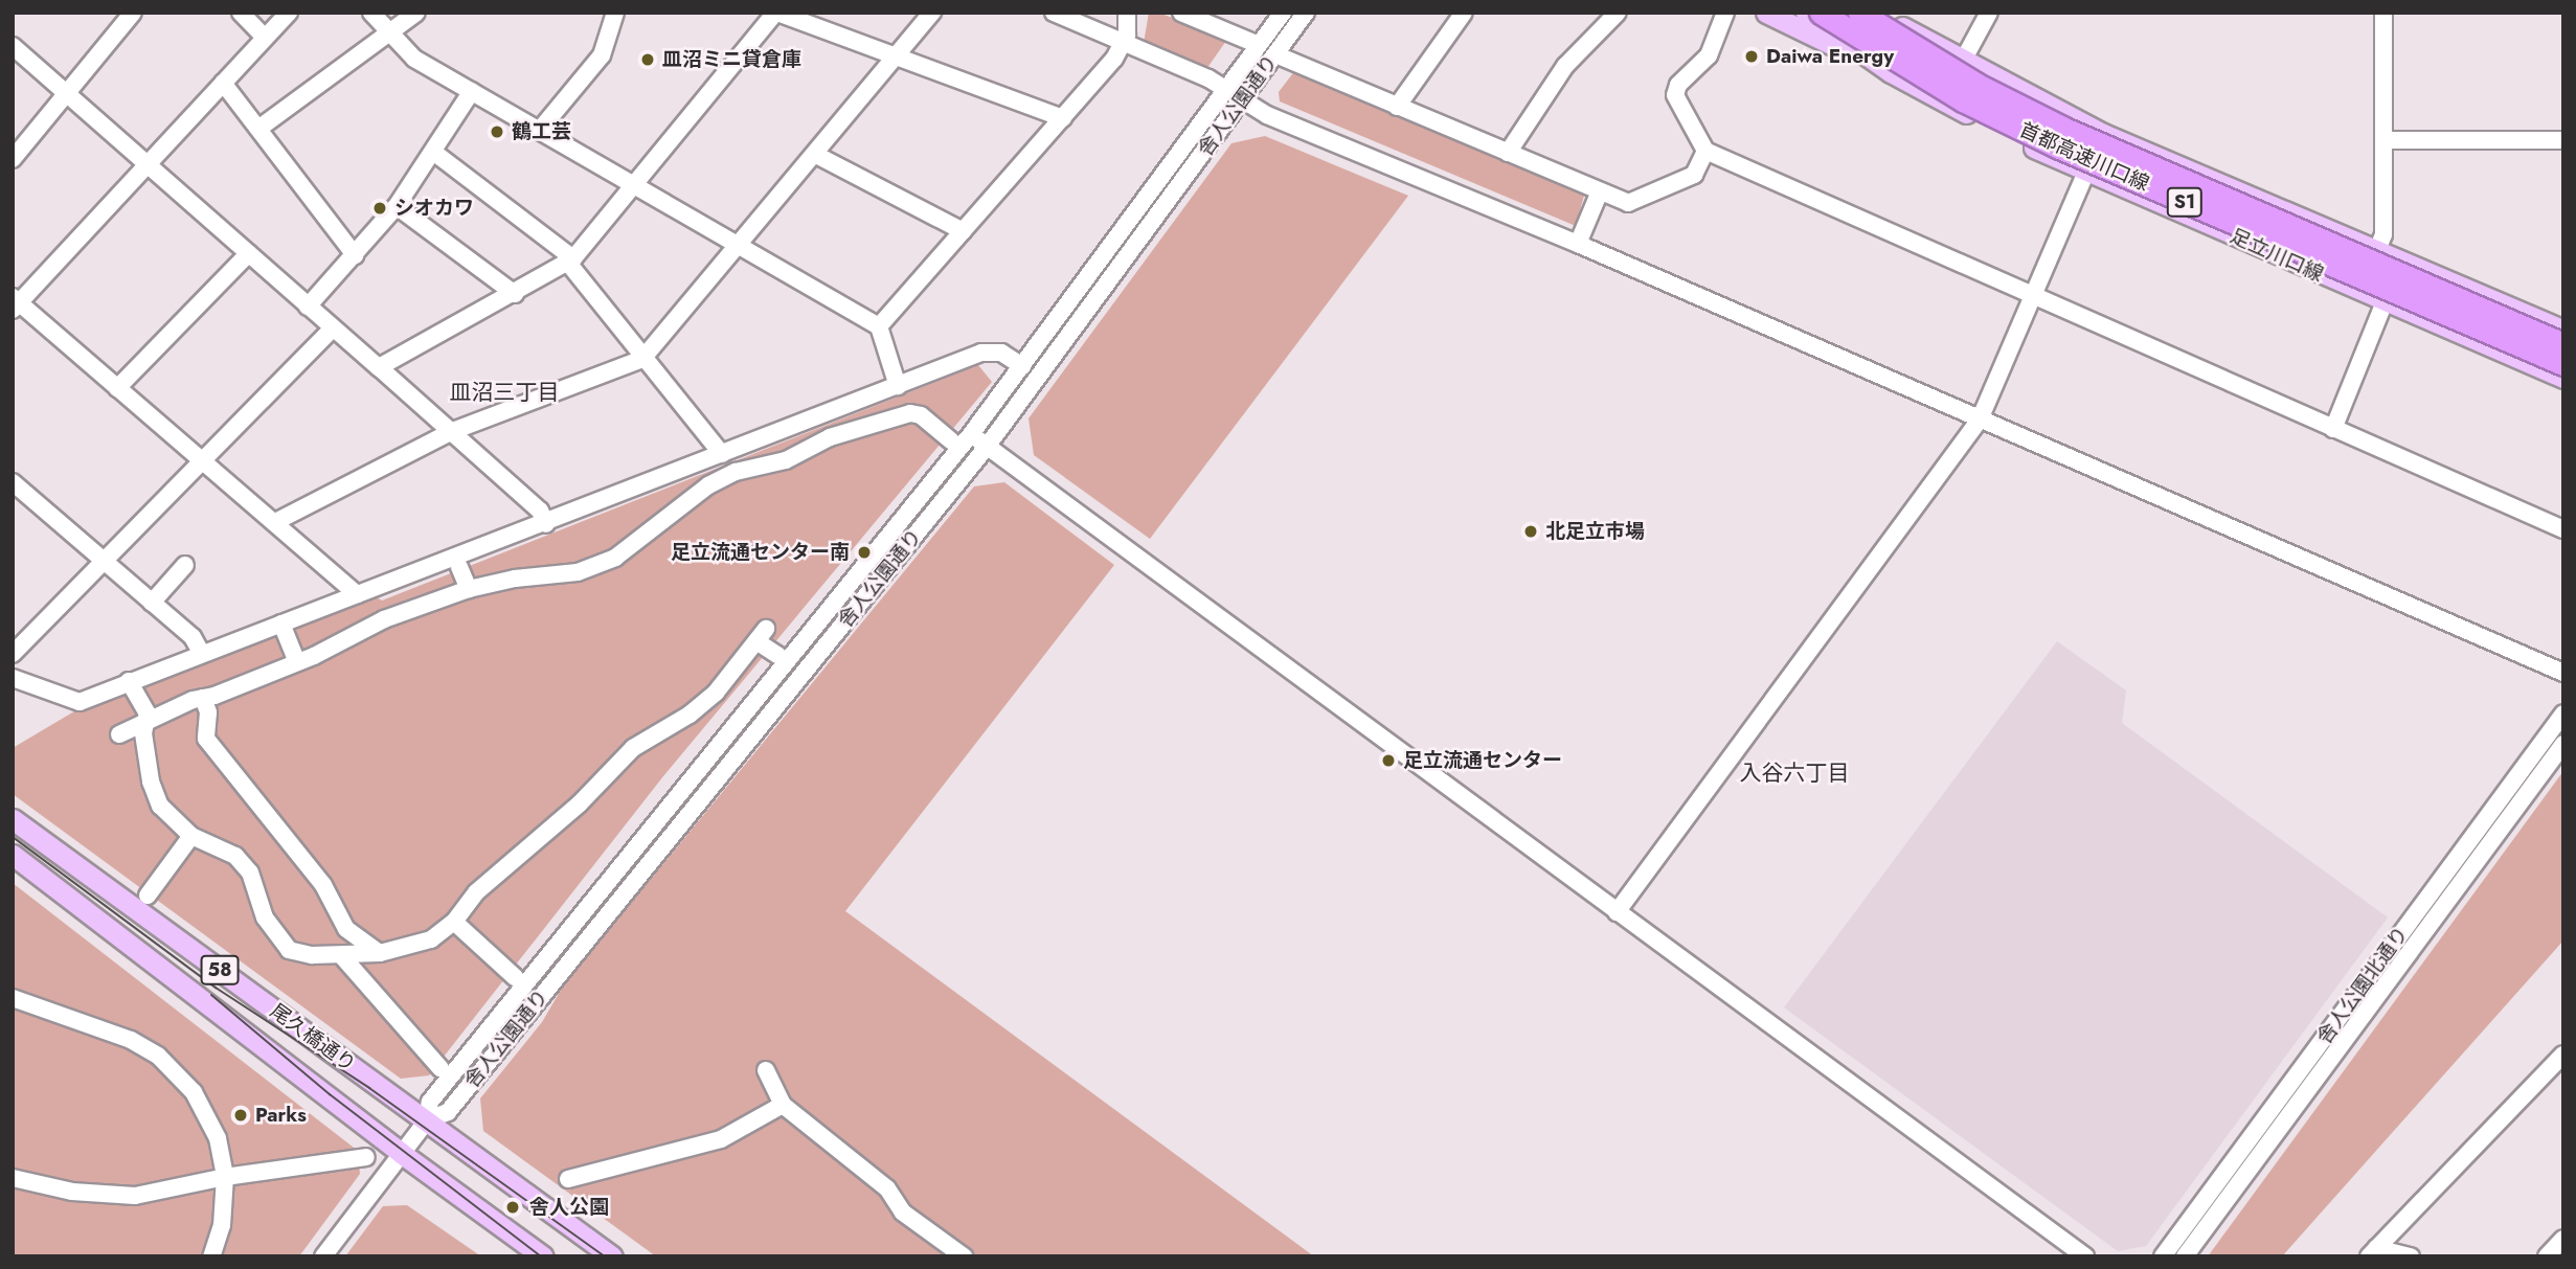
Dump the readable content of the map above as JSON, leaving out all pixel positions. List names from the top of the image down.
{
  "streets": {
    "highway": ["首都高速川口線", "S1"],
    "main road": ["足立川口線", "58", "尾久橋通り"],
    "street": ["舎人公園通り", "舎人公園北通り"]
  },
  "crossings": [
    ["舎人公園通り", "尾久橋通り"]
  ],
  "districts": ["皿沼三丁目", "入谷六丁目"],
  "places": [
    "Daiwa Energy",
    "皿沼ミニ貸倉庫",
    "鶴工芸",
    "シオカワ",
    "北足立市場",
    "足立流通センター南",
    "足立流通センター",
    "Parks",
    "舎人公園"
  ]
}
